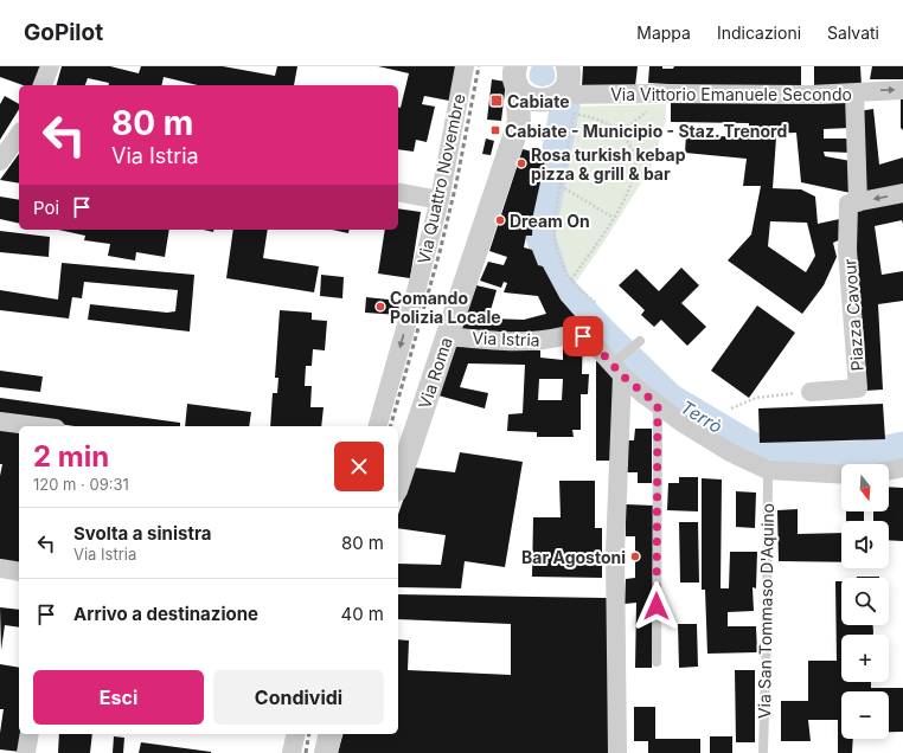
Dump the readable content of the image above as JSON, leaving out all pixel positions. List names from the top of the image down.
{
  "streets": {
    "street": [
      "Via Vittorio Emanuele Secondo",
      "Via Quattro Novembre",
      "Piazza Cavour",
      "Via Istria",
      "Via Roma"
    ],
    "lane": ["Via San Tommaso D'Aquino"]
  },
  "crossings": [
    ["Via Istria", "Via Roma"]
  ],
  "one_way": ["Via Quattro Novembre"],
  "water": ["Terrò"],
  "places": {
    "transit": ["Cabiate", "Cabiate - Municipio - Staz. Trenord"],
    "other": [
      "Rosa turkish kebap pizza & grill & bar",
      "Dream On",
      "Comando Polizia Locale",
      "Bar Agostoni"
    ]
  },
  "north": "bottom",
  "page": {
    "header": "GoPilot",
    "nav": ["Mappa", "Indicazioni", "Salvati"],
    "turn": ["80 m", "Via Istria"],
    "then": "Poi",
    "heading": ["2 min", "120 m · 09:31"],
    "map_buttons": ["+", "−"],
    "list": [
      {
        "name": "Svolta a sinistra",
        "note": "Via Istria",
        "value": "80 m"
      },
      {
        "name": "Arrivo a destinazione",
        "value": "40 m"
      }
    ],
    "buttons": ["Esci", "Condividi"]
  }
}
